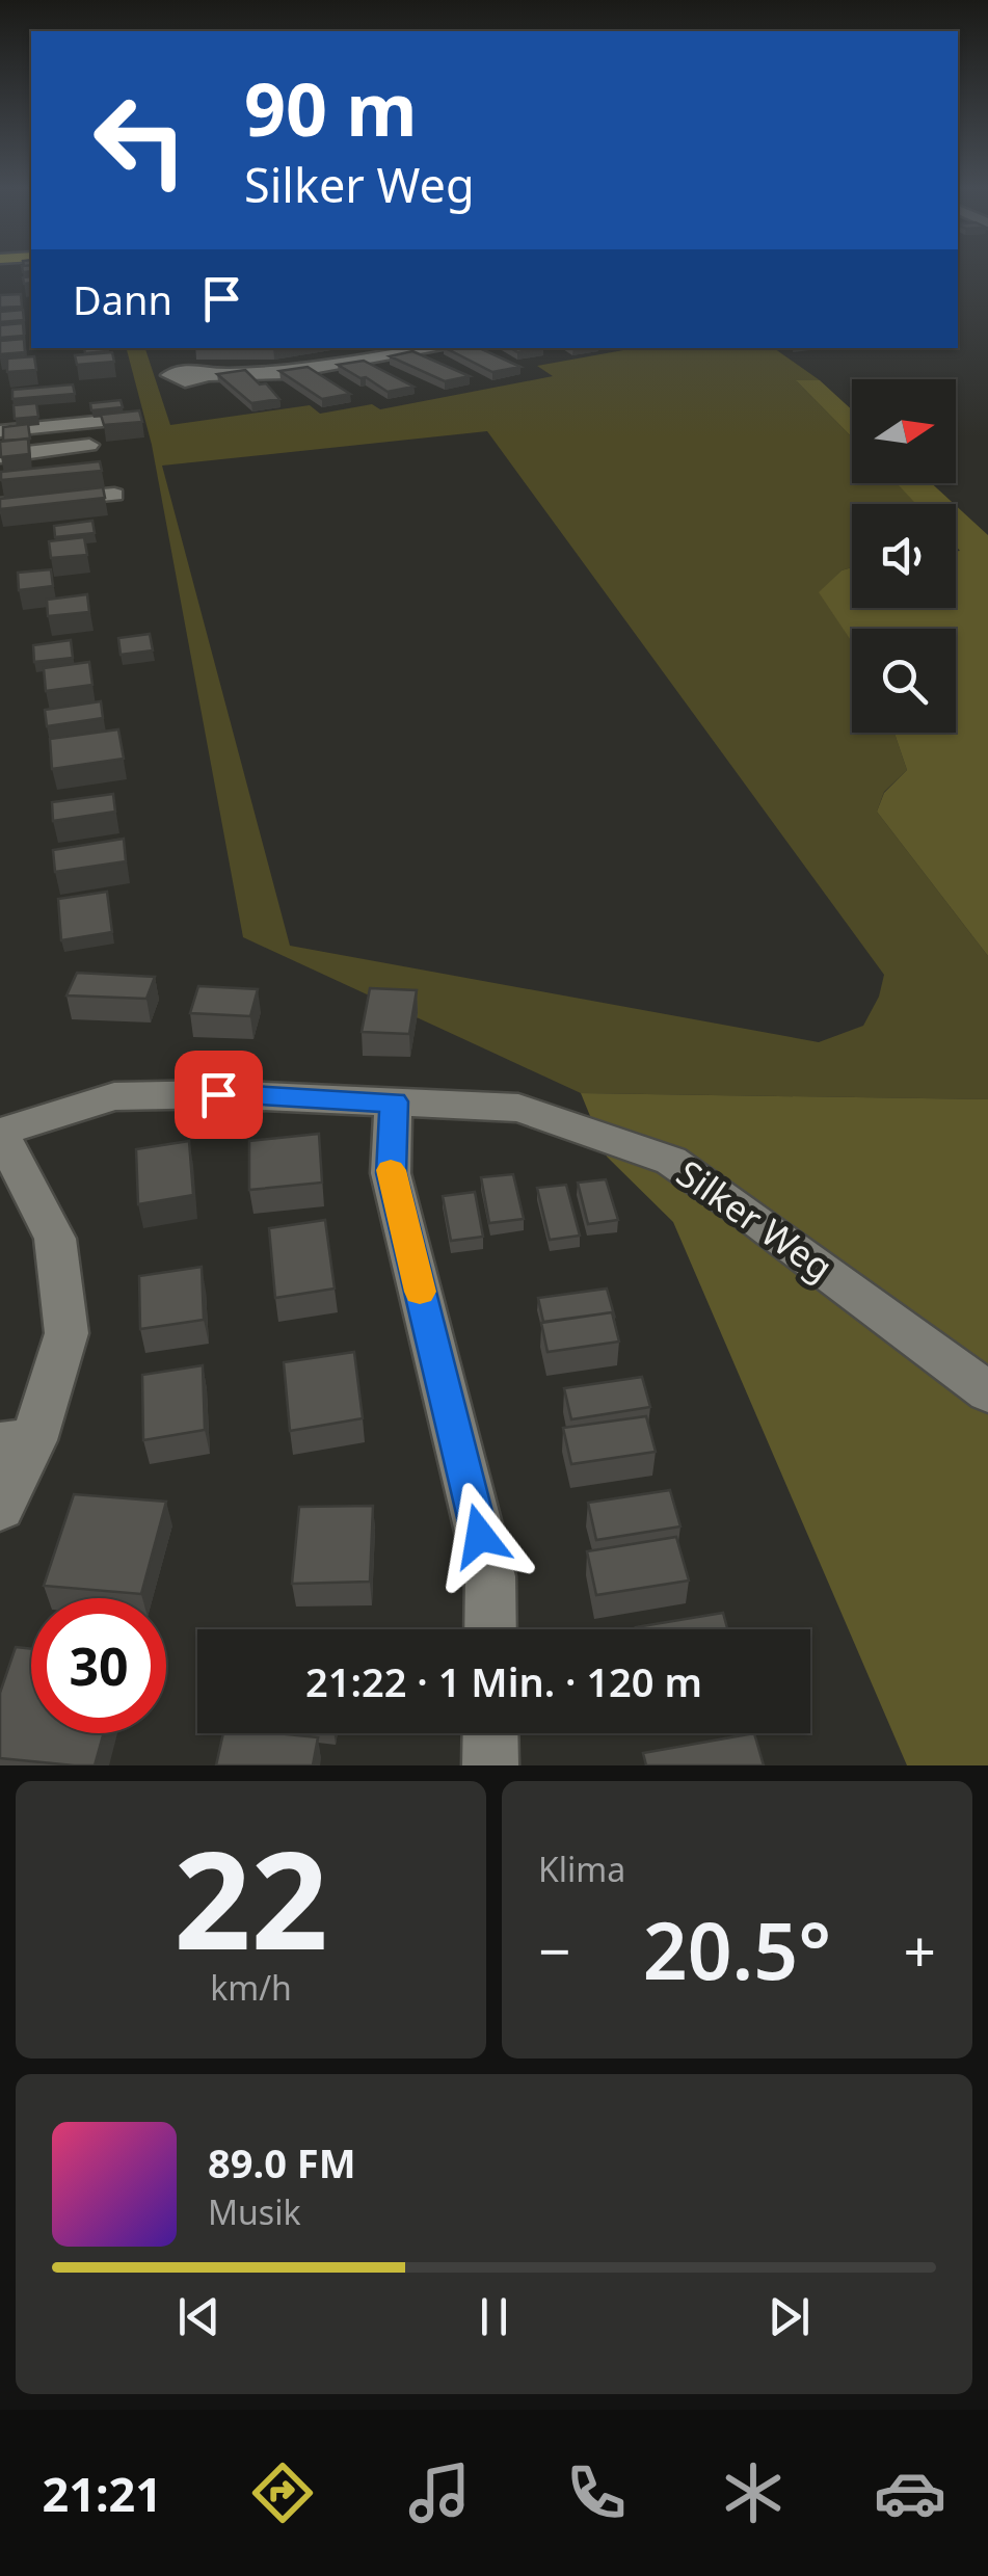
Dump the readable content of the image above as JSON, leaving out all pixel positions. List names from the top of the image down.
{
  "streets": {
    "street": ["Silker Weg"]
  },
  "north": "right",
  "page": {
    "turn": ["90 m", "Silker Weg"],
    "then": "Dann",
    "limit": "30",
    "trip": "21:22 · 1 Min. · 120 m",
    "tile": [
      ["22", "km/h"],
      "Klima"
    ],
    "heat": ["−", "20.5°", "+"],
    "song": ["89.0 FM", "Musik"],
    "tabs": "21:21"
  }
}
